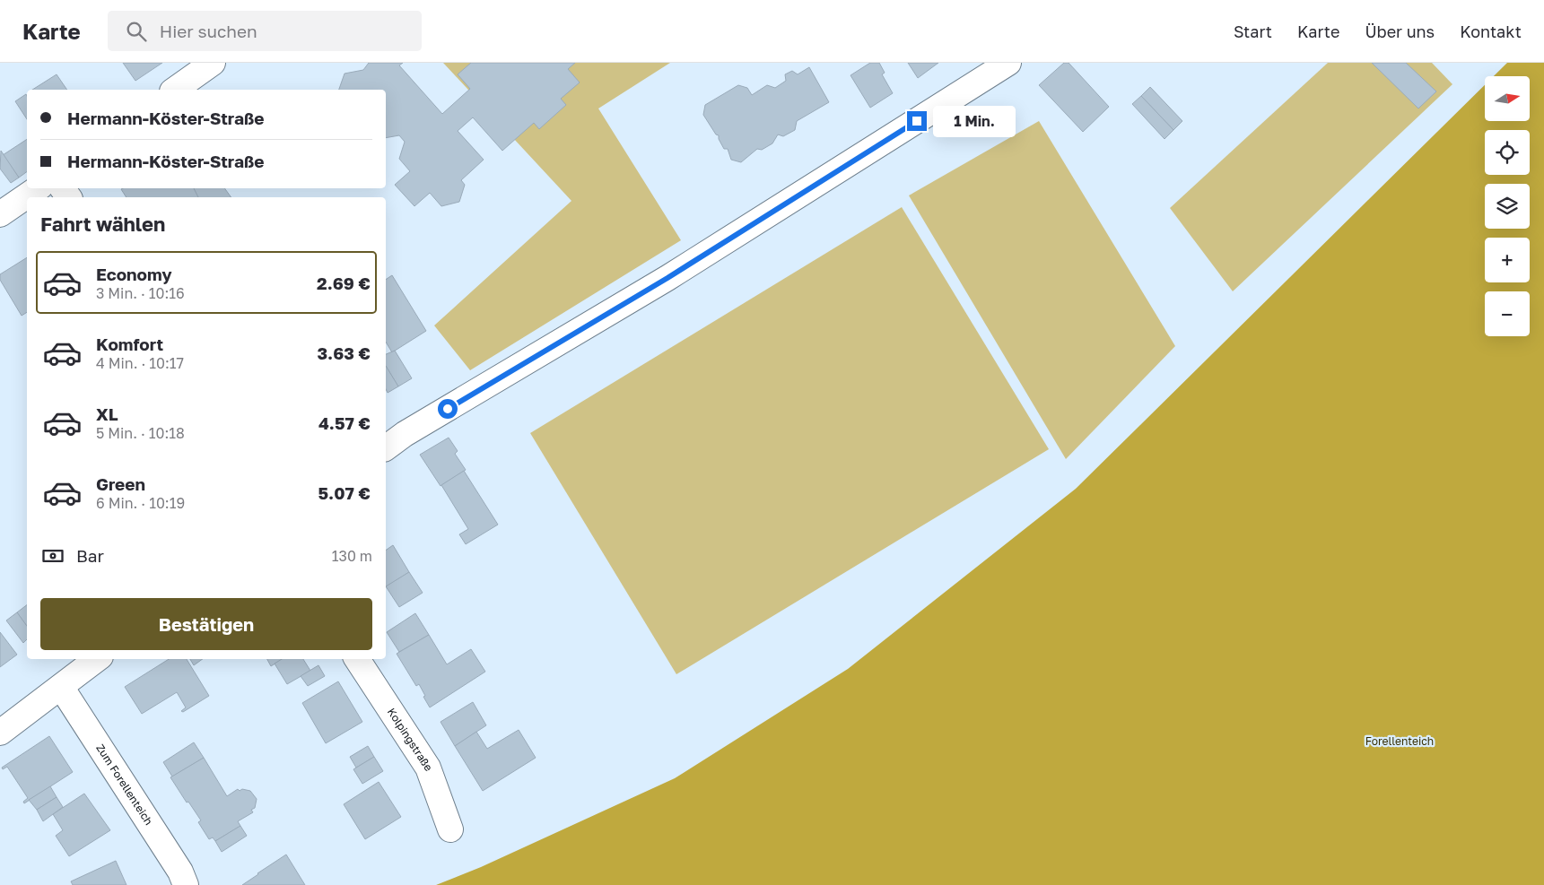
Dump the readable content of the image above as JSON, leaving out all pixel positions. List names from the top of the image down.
{
  "streets": {
    "street": ["Kolpingstraße", "Zum Forellenteich"]
  },
  "parks": ["Forellenteich"],
  "north": "right",
  "page": {
    "header": "Karte",
    "search": "Hier suchen",
    "nav": [
      "Start",
      "Karte",
      "Über uns",
      "Kontakt"
    ],
    "map_buttons": ["+", "−"],
    "banner": ["Hermann-Köster-Straße", "Hermann-Köster-Straße"],
    "bubble": "1 Min.",
    "heading": "Fahrt wählen",
    "list": [
      {
        "name": "Economy",
        "note": "3 Min. · 10:16",
        "value": "2.69 €"
      },
      {
        "name": "Komfort",
        "note": "4 Min. · 10:17",
        "value": "3.63 €"
      },
      {
        "name": "XL",
        "note": "5 Min. · 10:18",
        "value": "4.57 €"
      },
      {
        "name": "Green",
        "note": "6 Min. · 10:19",
        "value": "5.07 €"
      }
    ],
    "pay": ["Bar", "130 m"],
    "buttons": "Bestätigen"
  }
}
